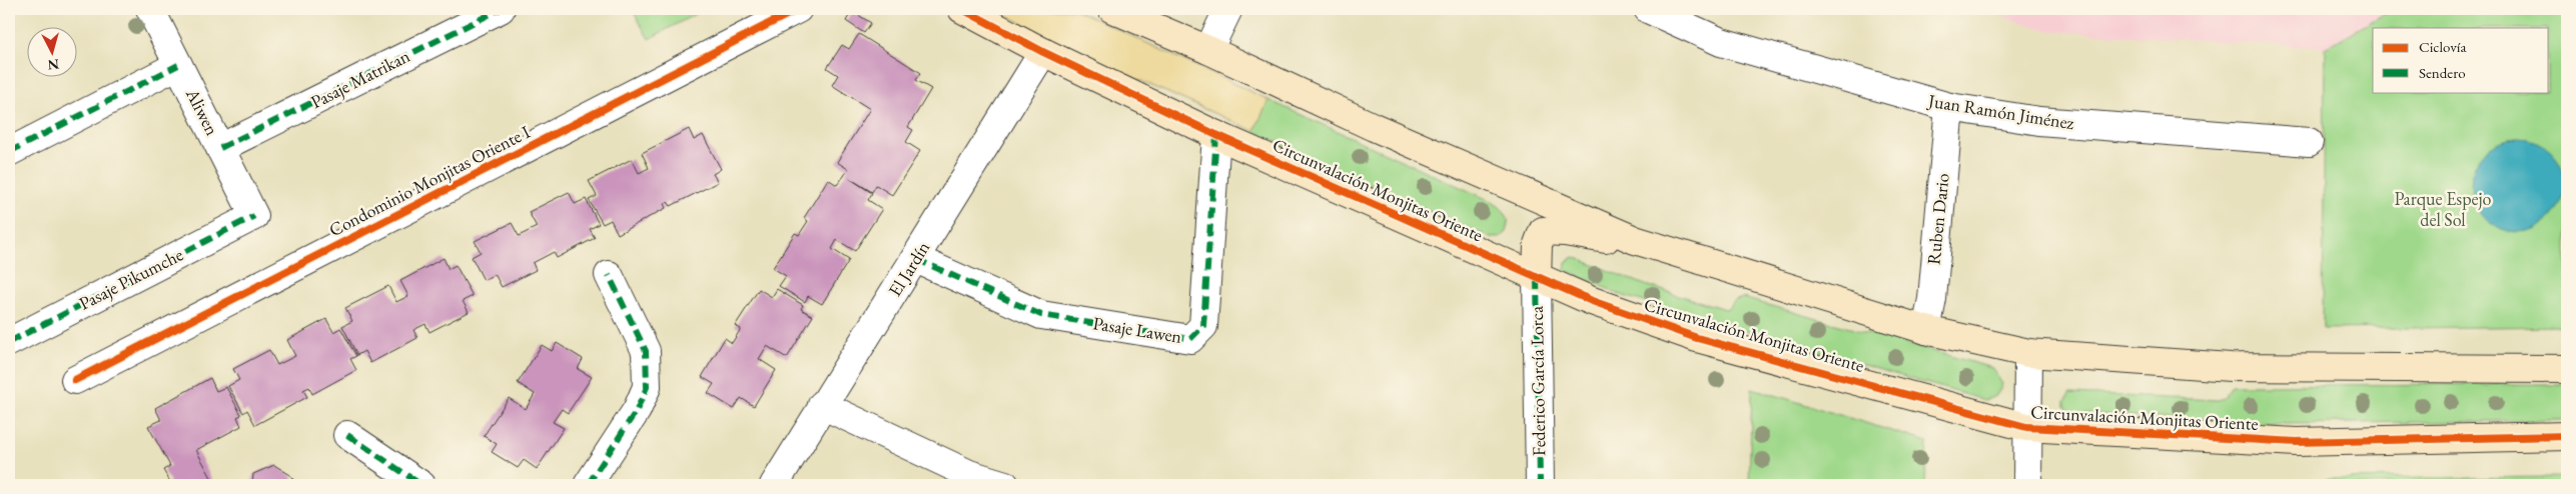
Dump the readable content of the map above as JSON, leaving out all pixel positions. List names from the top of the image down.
{
  "streets": {
    "street": [
      "Pasaje Matrikan",
      "Aliwen",
      "Juan Ramón Jiménez",
      "Condominio Monjitas Oriente I",
      "Circunvalación Monjitas Oriente",
      "Ruben Dario",
      "El Jardín",
      "Pasaje Pikumche",
      "Pasaje Lawen",
      "Federico García Lorca"
    ]
  },
  "crossings": [
    ["Pasaje Matrikan", "Aliwen"],
    ["Aliwen", "Pasaje Pikumche"],
    ["Juan Ramón Jiménez", "Ruben Dario"],
    ["Circunvalación Monjitas Oriente", "El Jardín"],
    ["Circunvalación Monjitas Oriente", "Pasaje Lawen"],
    ["Circunvalación Monjitas Oriente", "Federico García Lorca"],
    ["El Jardín", "Pasaje Lawen"]
  ],
  "parks": ["Parque Espejo del Sol"],
  "legend": ["Ciclovía", "Sendero"],
  "north": "bottom"
}
